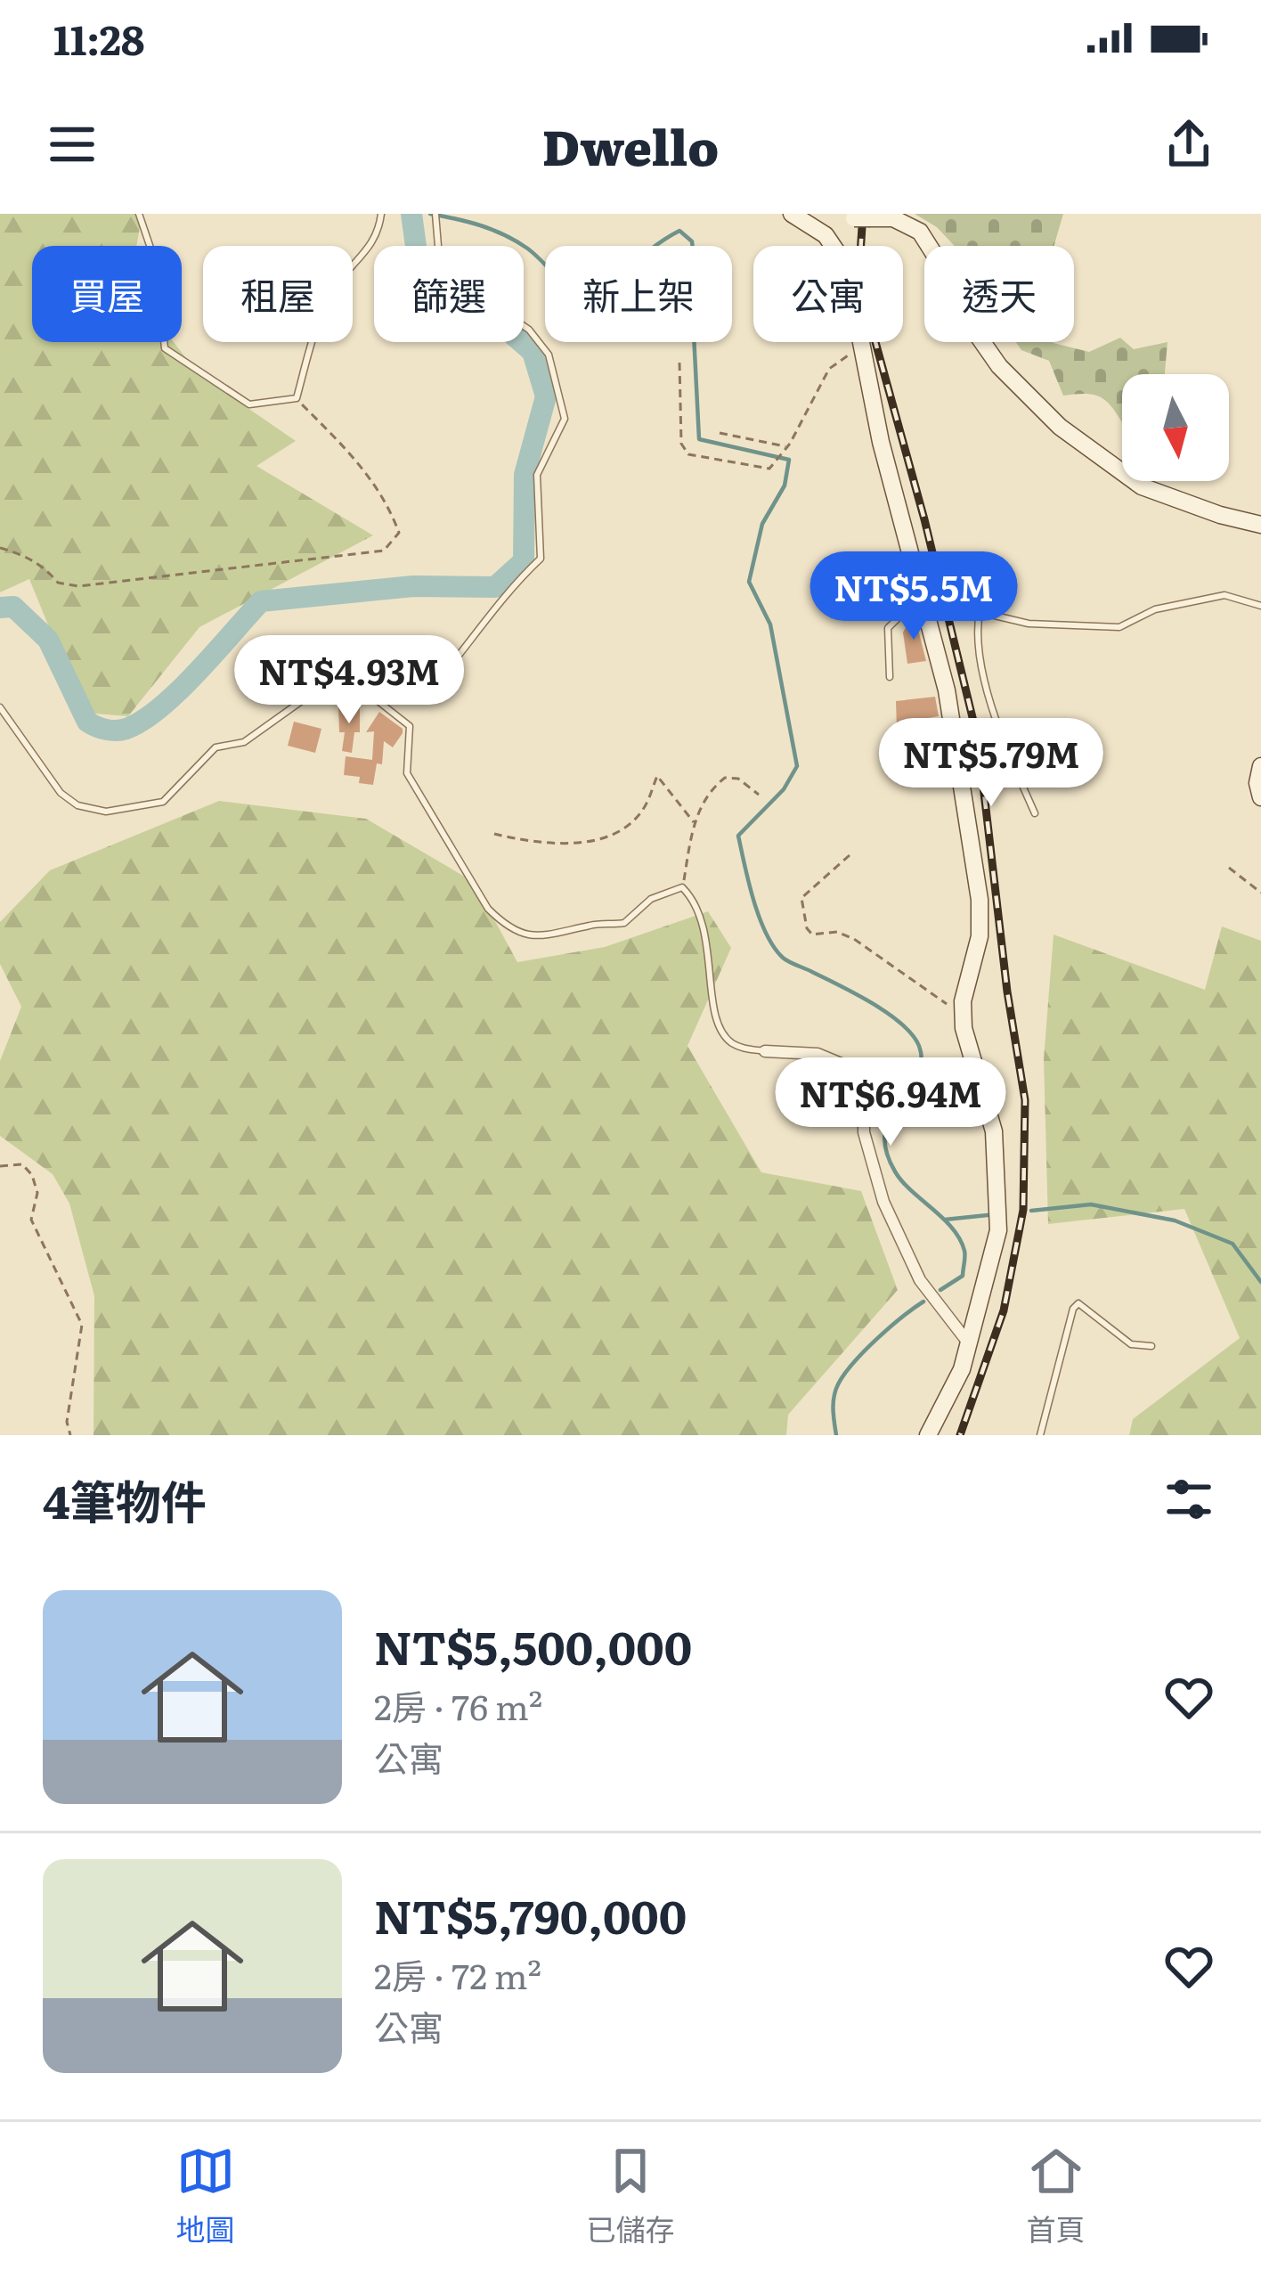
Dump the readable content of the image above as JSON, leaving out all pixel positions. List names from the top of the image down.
{
  "north": "bottom",
  "page": {
    "status": "11:28",
    "header": "Dwello",
    "chip": [
      "買屋",
      "租屋",
      "篩選",
      "新上架",
      "公寓",
      "透天"
    ],
    "price": [
      "NT$5.5M",
      "NT$4.93M",
      "NT$5.79M",
      "NT$6.94M"
    ],
    "heading": "4筆物件",
    "list": [
      {
        "name": "NT$5,500,000",
        "note": "2房 · 76 m² · 公寓"
      },
      {
        "name": "NT$5,790,000",
        "note": "2房 · 72 m² · 公寓"
      }
    ],
    "tabs": ["地圖", "已儲存", "首頁"]
  }
}
